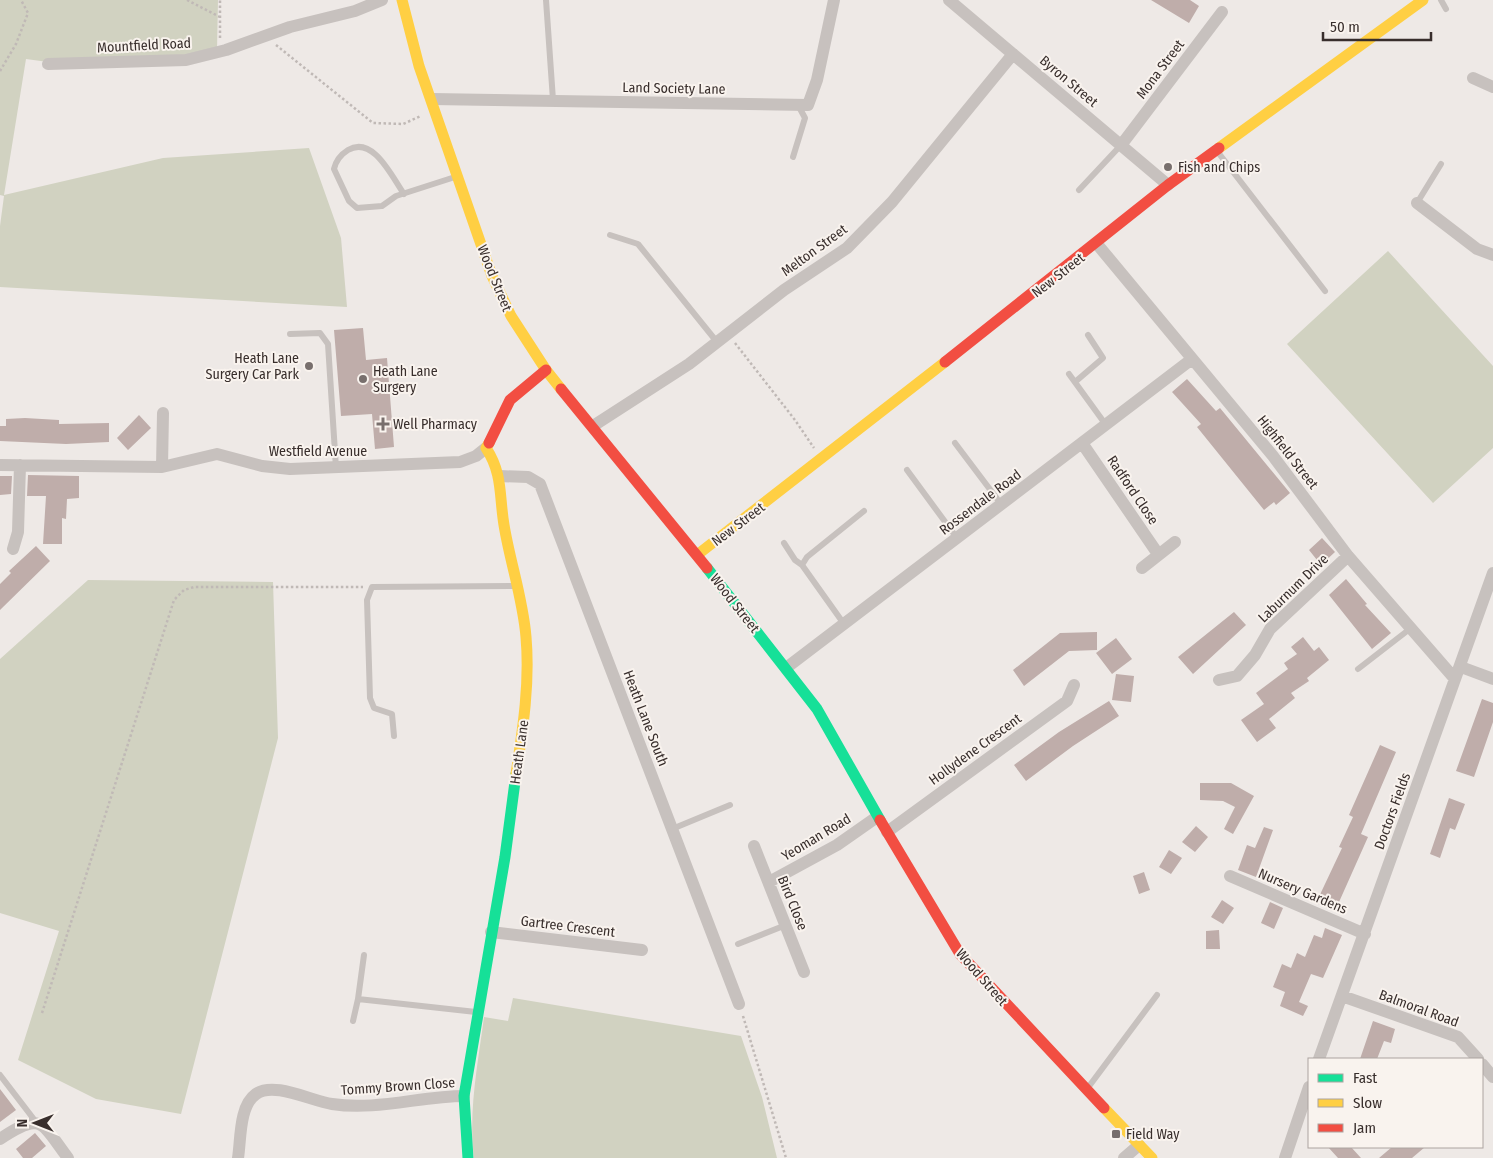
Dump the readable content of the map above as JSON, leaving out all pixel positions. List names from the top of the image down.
{
  "streets": {
    "street": [
      "Mountfield Road",
      "Mona Street",
      "Byron Street",
      "Land Society Lane",
      "Melton Street",
      "New Street",
      "Wood Street",
      "Westfield Avenue",
      "Highfield Street",
      "Radford Close",
      "Rossendale Road",
      "Laburnum Drive",
      "Heath Lane South",
      "Hollydene Crescent",
      "Heath Lane",
      "Doctors Fields",
      "Yeoman Road",
      "Nursery Gardens",
      "Bird Close",
      "Gartree Crescent",
      "Balmoral Road",
      "Tommy Brown Close"
    ]
  },
  "crossings": [
    ["Mona Street", "Byron Street"],
    ["Byron Street", "Melton Street"],
    ["Byron Street", "New Street"],
    ["Land Society Lane", "Wood Street"],
    ["Melton Street", "Wood Street"],
    ["New Street", "Wood Street"],
    ["New Street", "Highfield Street"],
    ["Wood Street", "Rossendale Road"],
    ["Wood Street", "Hollydene Crescent"],
    ["Wood Street", "Yeoman Road"],
    ["Westfield Avenue", "Heath Lane"],
    ["Highfield Street", "Rossendale Road"],
    ["Highfield Street", "Laburnum Drive"],
    ["Highfield Street", "Doctors Fields"],
    ["Radford Close", "Rossendale Road"],
    ["Heath Lane South", "Heath Lane"],
    ["Heath Lane", "Gartree Crescent"],
    ["Heath Lane", "Tommy Brown Close"],
    ["Doctors Fields", "Nursery Gardens"],
    ["Doctors Fields", "Balmoral Road"],
    ["Yeoman Road", "Bird Close"]
  ],
  "places": {
    "other": ["Fish and Chips", "Heath Lane Surgery Car Park", "Heath Lane Surgery"],
    "health": ["Well Pharmacy"],
    "transit": ["Field Way"]
  },
  "legend": ["Fast", "Slow", "Jam"],
  "scale_bar": "50 m",
  "north": "left"
}
